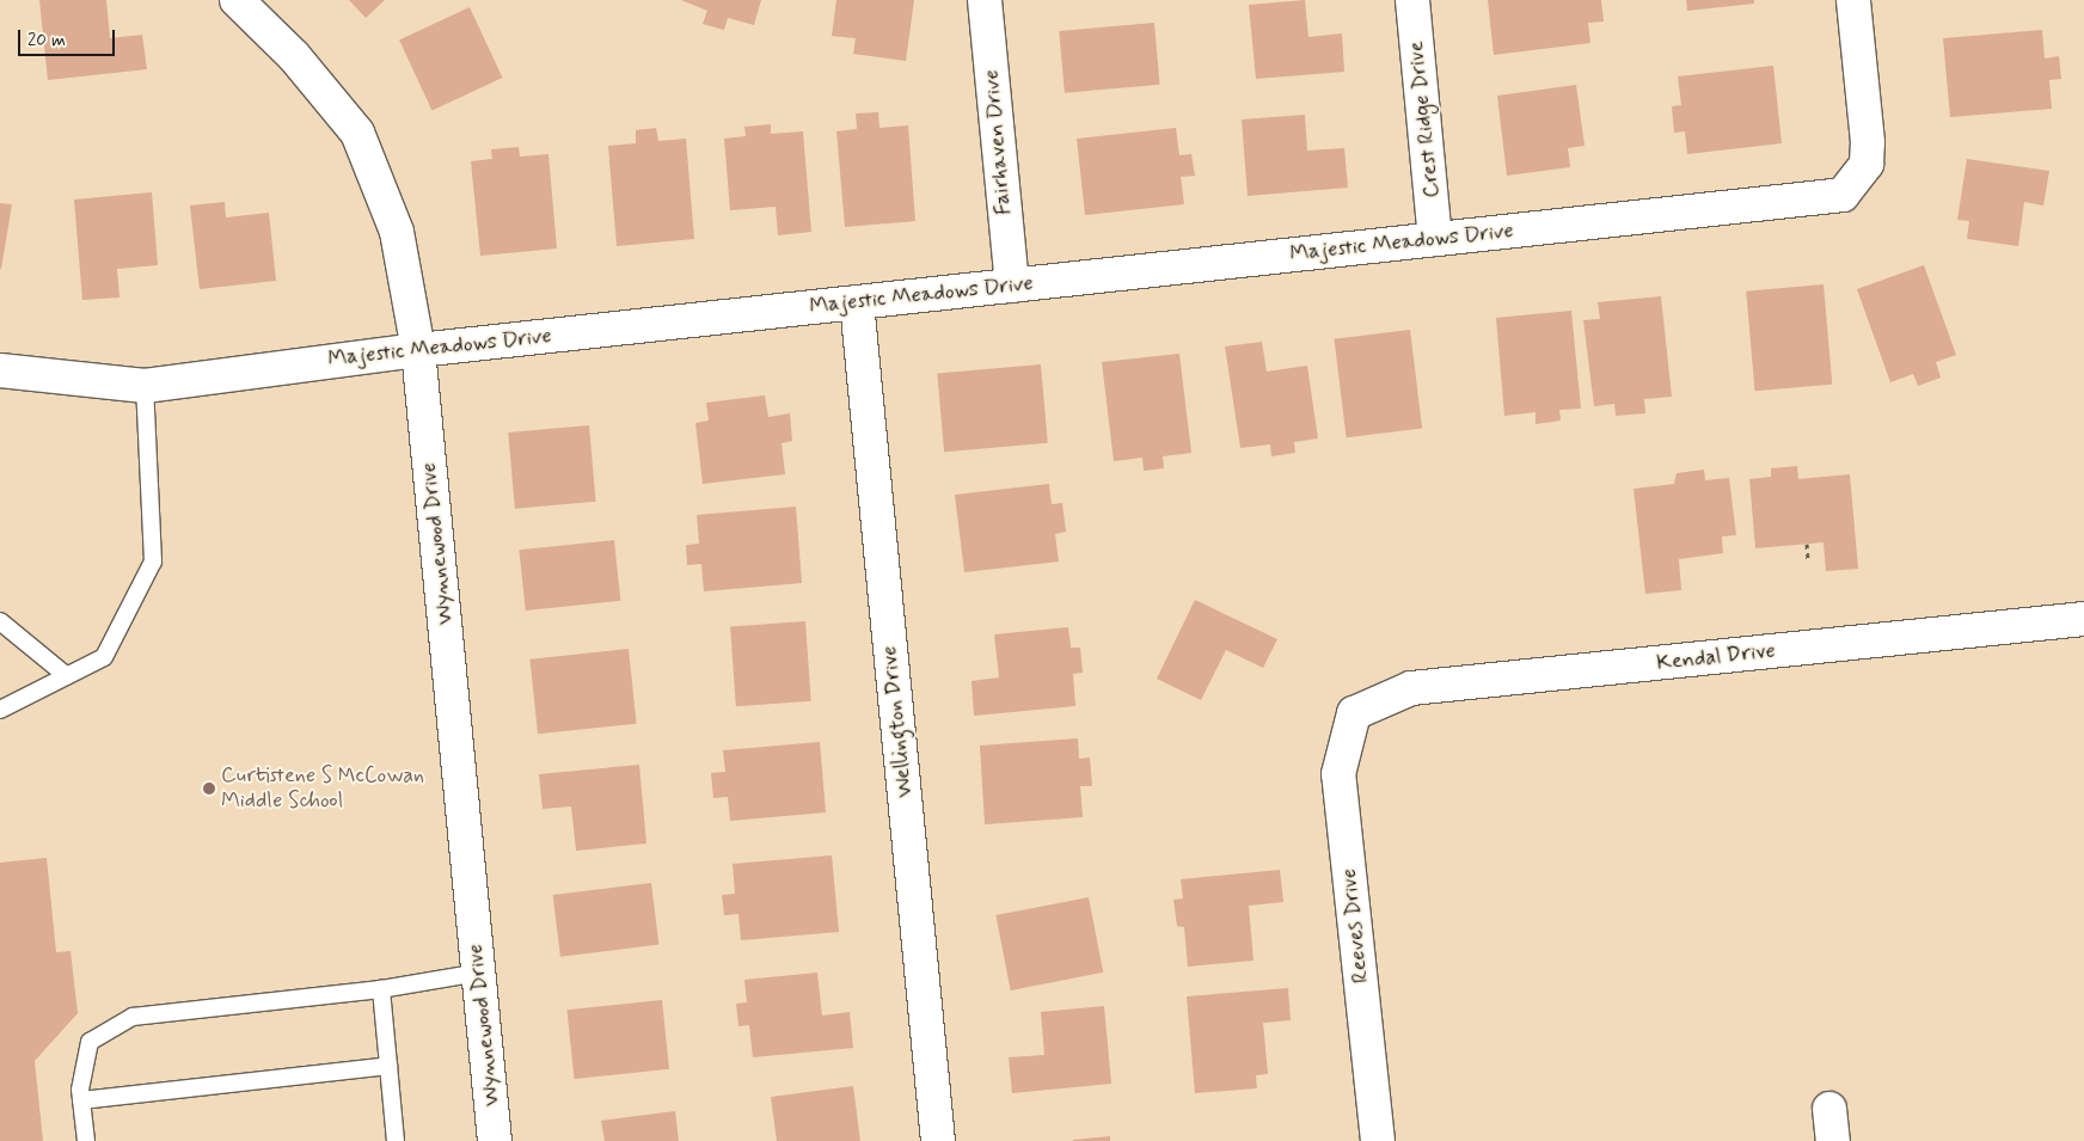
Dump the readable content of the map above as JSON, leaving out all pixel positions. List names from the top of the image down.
{
  "streets": {
    "street": [
      "Crest Ridge Drive",
      "Fairhaven Drive",
      "Majestic Meadows Drive",
      "Wynnewood Drive",
      "Kendal Drive",
      "Wellington Drive",
      "Reeves Drive"
    ]
  },
  "crossings": [
    ["Crest Ridge Drive", "Majestic Meadows Drive"],
    ["Fairhaven Drive", "Majestic Meadows Drive"],
    ["Majestic Meadows Drive", "Wynnewood Drive"],
    ["Majestic Meadows Drive", "Wellington Drive"],
    ["Kendal Drive", "Reeves Drive"]
  ],
  "places": ["Curtistene S McCowan Middle School"],
  "scale_bar": "20 m"
}
